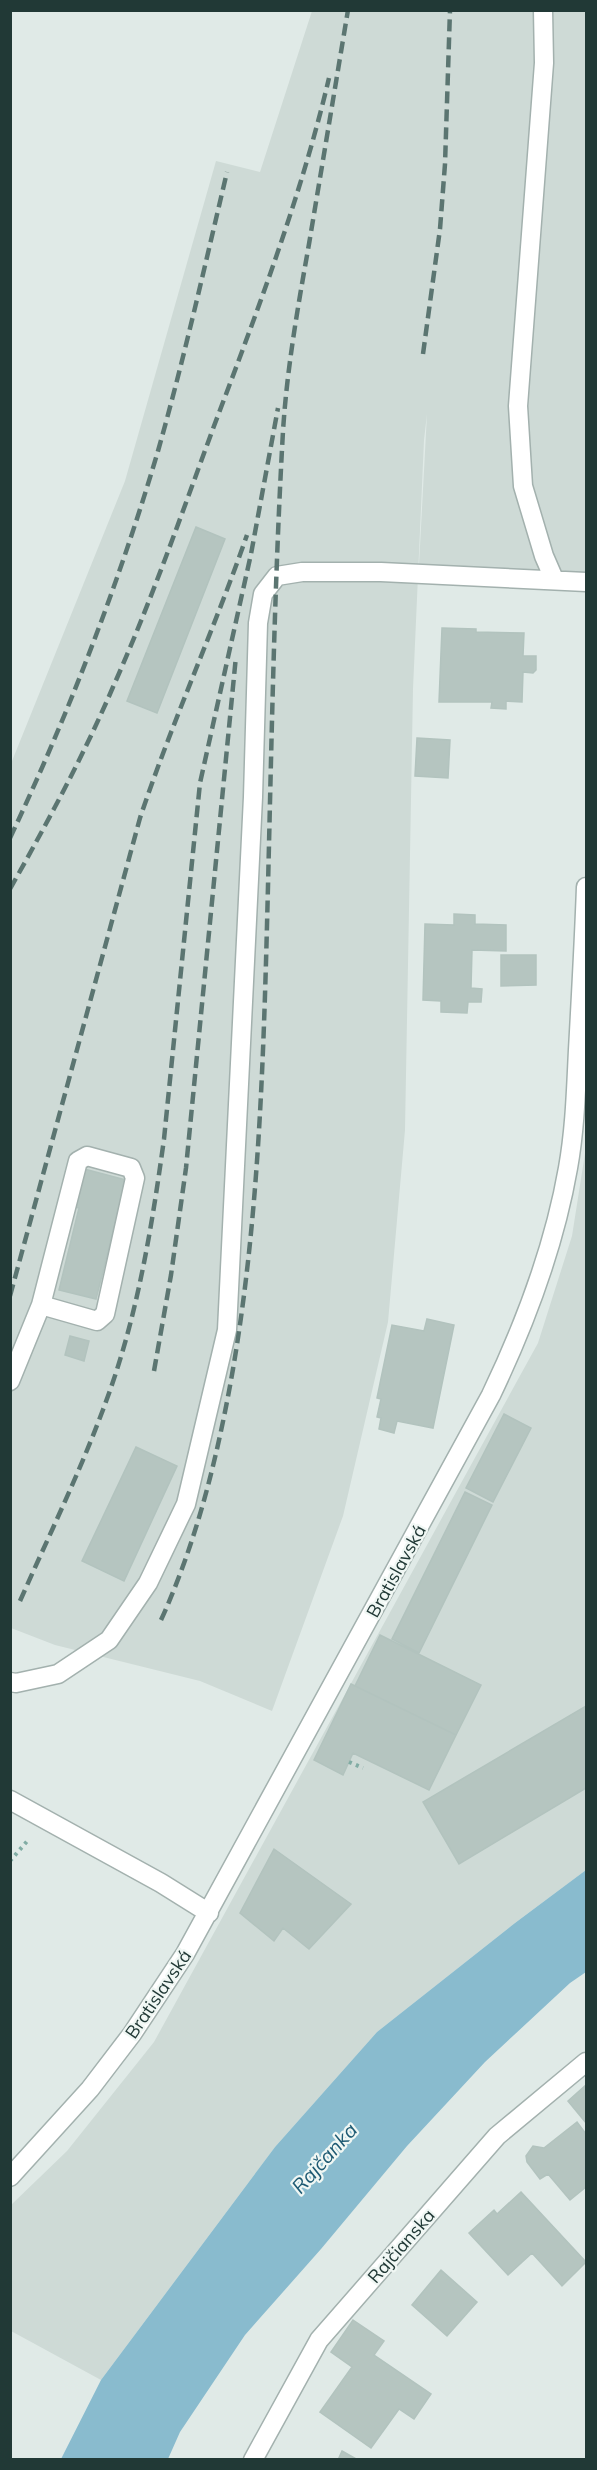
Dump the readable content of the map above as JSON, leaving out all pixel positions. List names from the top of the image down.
{
  "streets": {
    "street": ["Bratislavská", "Rajčianska"]
  },
  "water": ["Rajčanka"]
}
